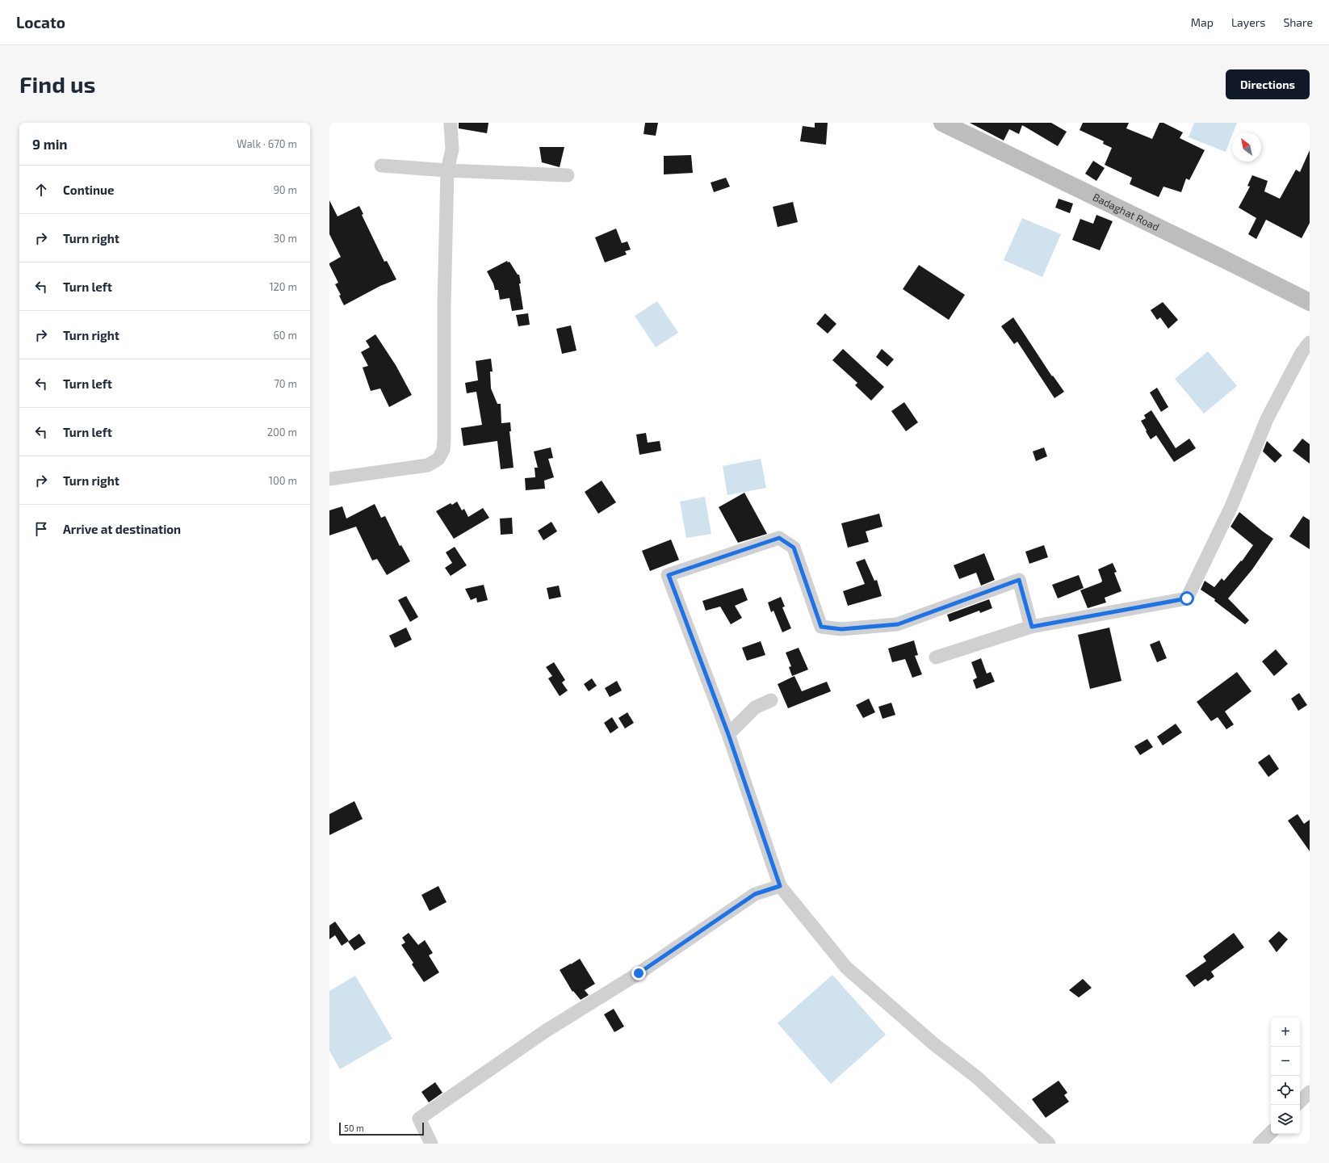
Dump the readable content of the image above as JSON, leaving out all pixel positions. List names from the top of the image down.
{
  "streets": {
    "main road": ["Badaghat Road"]
  },
  "scale_bar": "50 m",
  "north": "top left",
  "page": {
    "header": "Locato",
    "nav": ["Map", "Layers", "Share"],
    "buttons": "Directions",
    "title": "Find us",
    "heading": ["9 min", "Walk · 670 m"],
    "list": [
      ["Continue", "90 m"],
      ["Turn right", "30 m"],
      ["Turn left", "120 m"],
      ["Turn right", "60 m"],
      ["Turn left", "70 m"],
      ["Turn left", "200 m"],
      ["Turn right", "100 m"],
      "Arrive at destination"
    ],
    "map_buttons": ["+", "−"],
    "scale": "50 m"
  }
}
